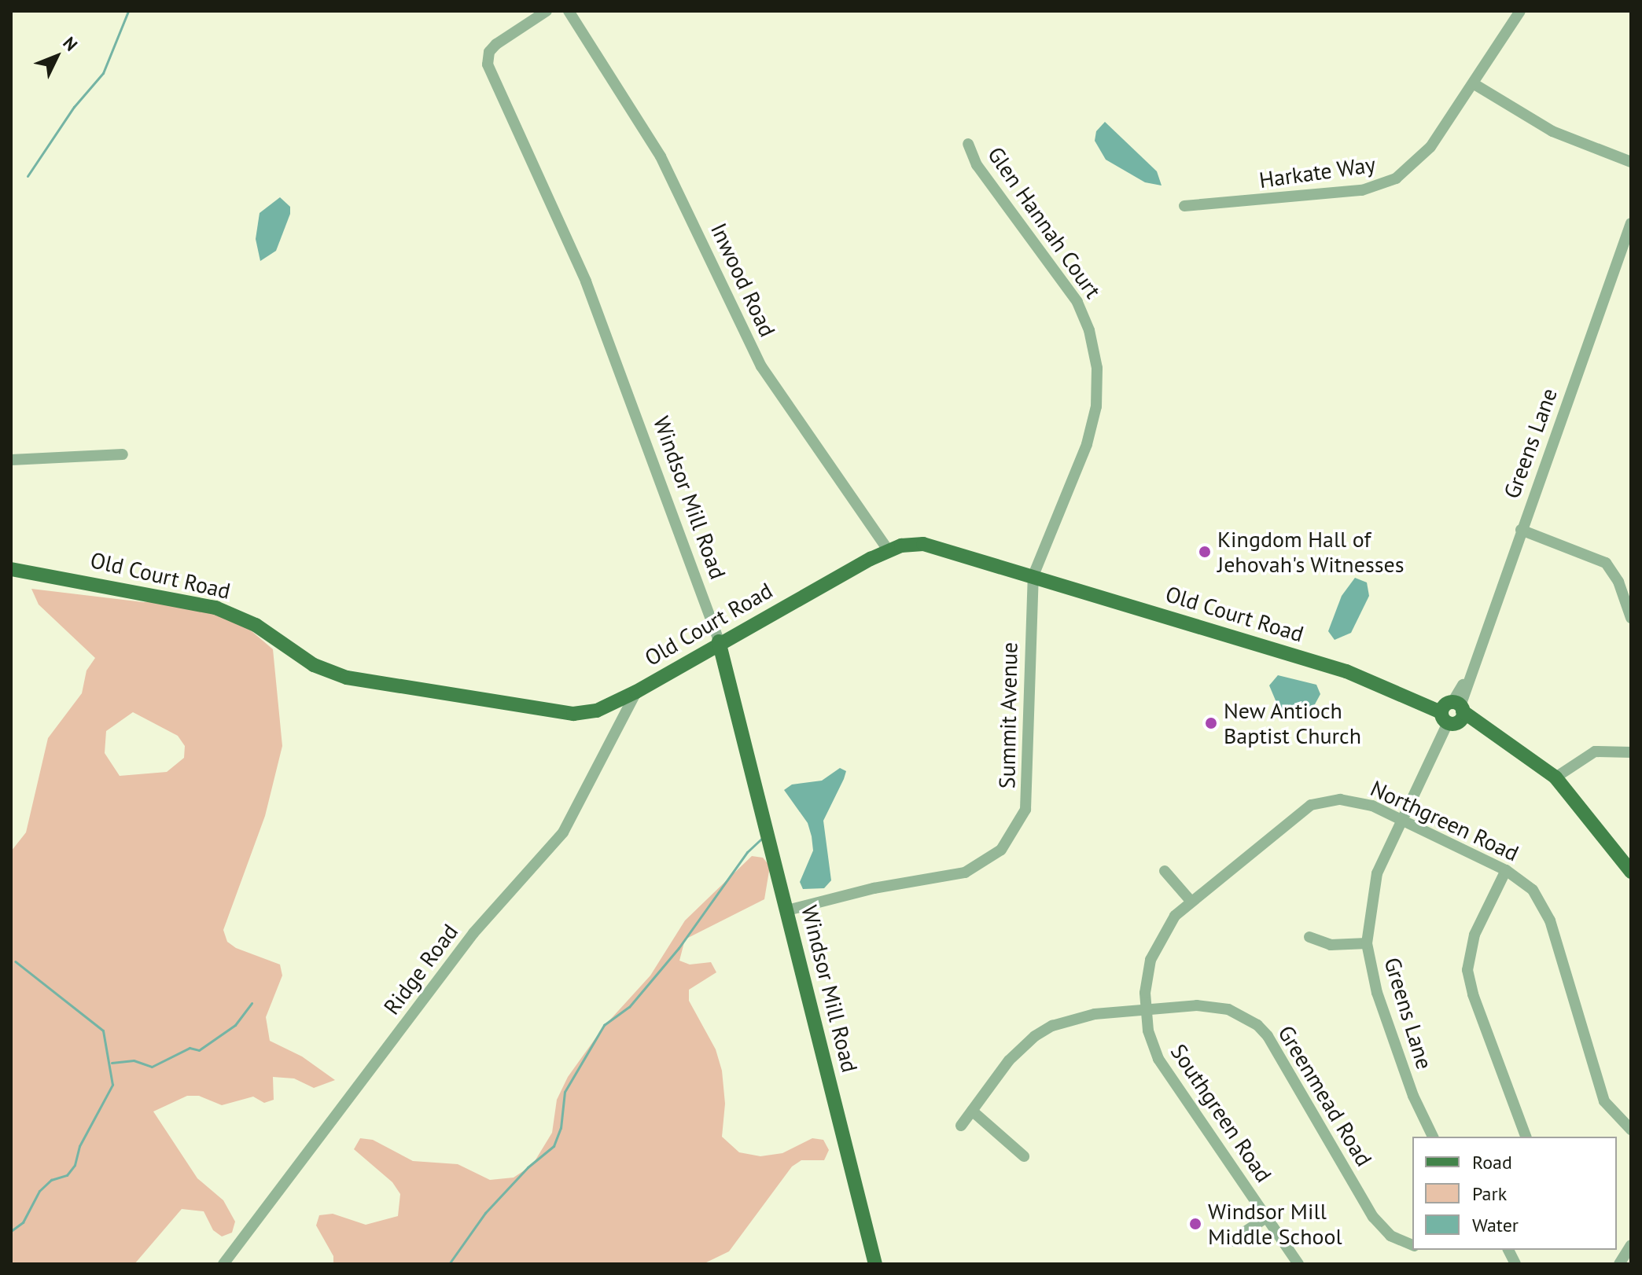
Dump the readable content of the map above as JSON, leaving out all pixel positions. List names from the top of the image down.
{
  "streets": {
    "main road": ["Windsor Mill Road", "Old Court Road"],
    "street": [
      "Harkate Way",
      "Glen Hannah Court",
      "Inwood Road",
      "Greens Lane",
      "Summit Avenue",
      "Northgreen Road",
      "Ridge Road",
      "Greenmead Road",
      "Southgreen Road"
    ]
  },
  "crossings": [
    ["Glen Hannah Court", "Old Court Road"],
    ["Glen Hannah Court", "Summit Avenue"],
    ["Inwood Road", "Old Court Road"],
    ["Greens Lane", "Old Court Road"],
    ["Greens Lane", "Northgreen Road"],
    ["Windsor Mill Road", "Old Court Road"],
    ["Windsor Mill Road", "Summit Avenue"],
    ["Old Court Road", "Summit Avenue"],
    ["Old Court Road", "Ridge Road"],
    ["Northgreen Road", "Greenmead Road"],
    ["Northgreen Road", "Southgreen Road"],
    ["Greenmead Road", "Southgreen Road"]
  ],
  "places": ["Kingdom Hall of Jehovah's Witnesses", "New Antioch Baptist Church", "Windsor Mill Middle School"],
  "legend": ["Road", "Park", "Water"],
  "north": "top right"
}
